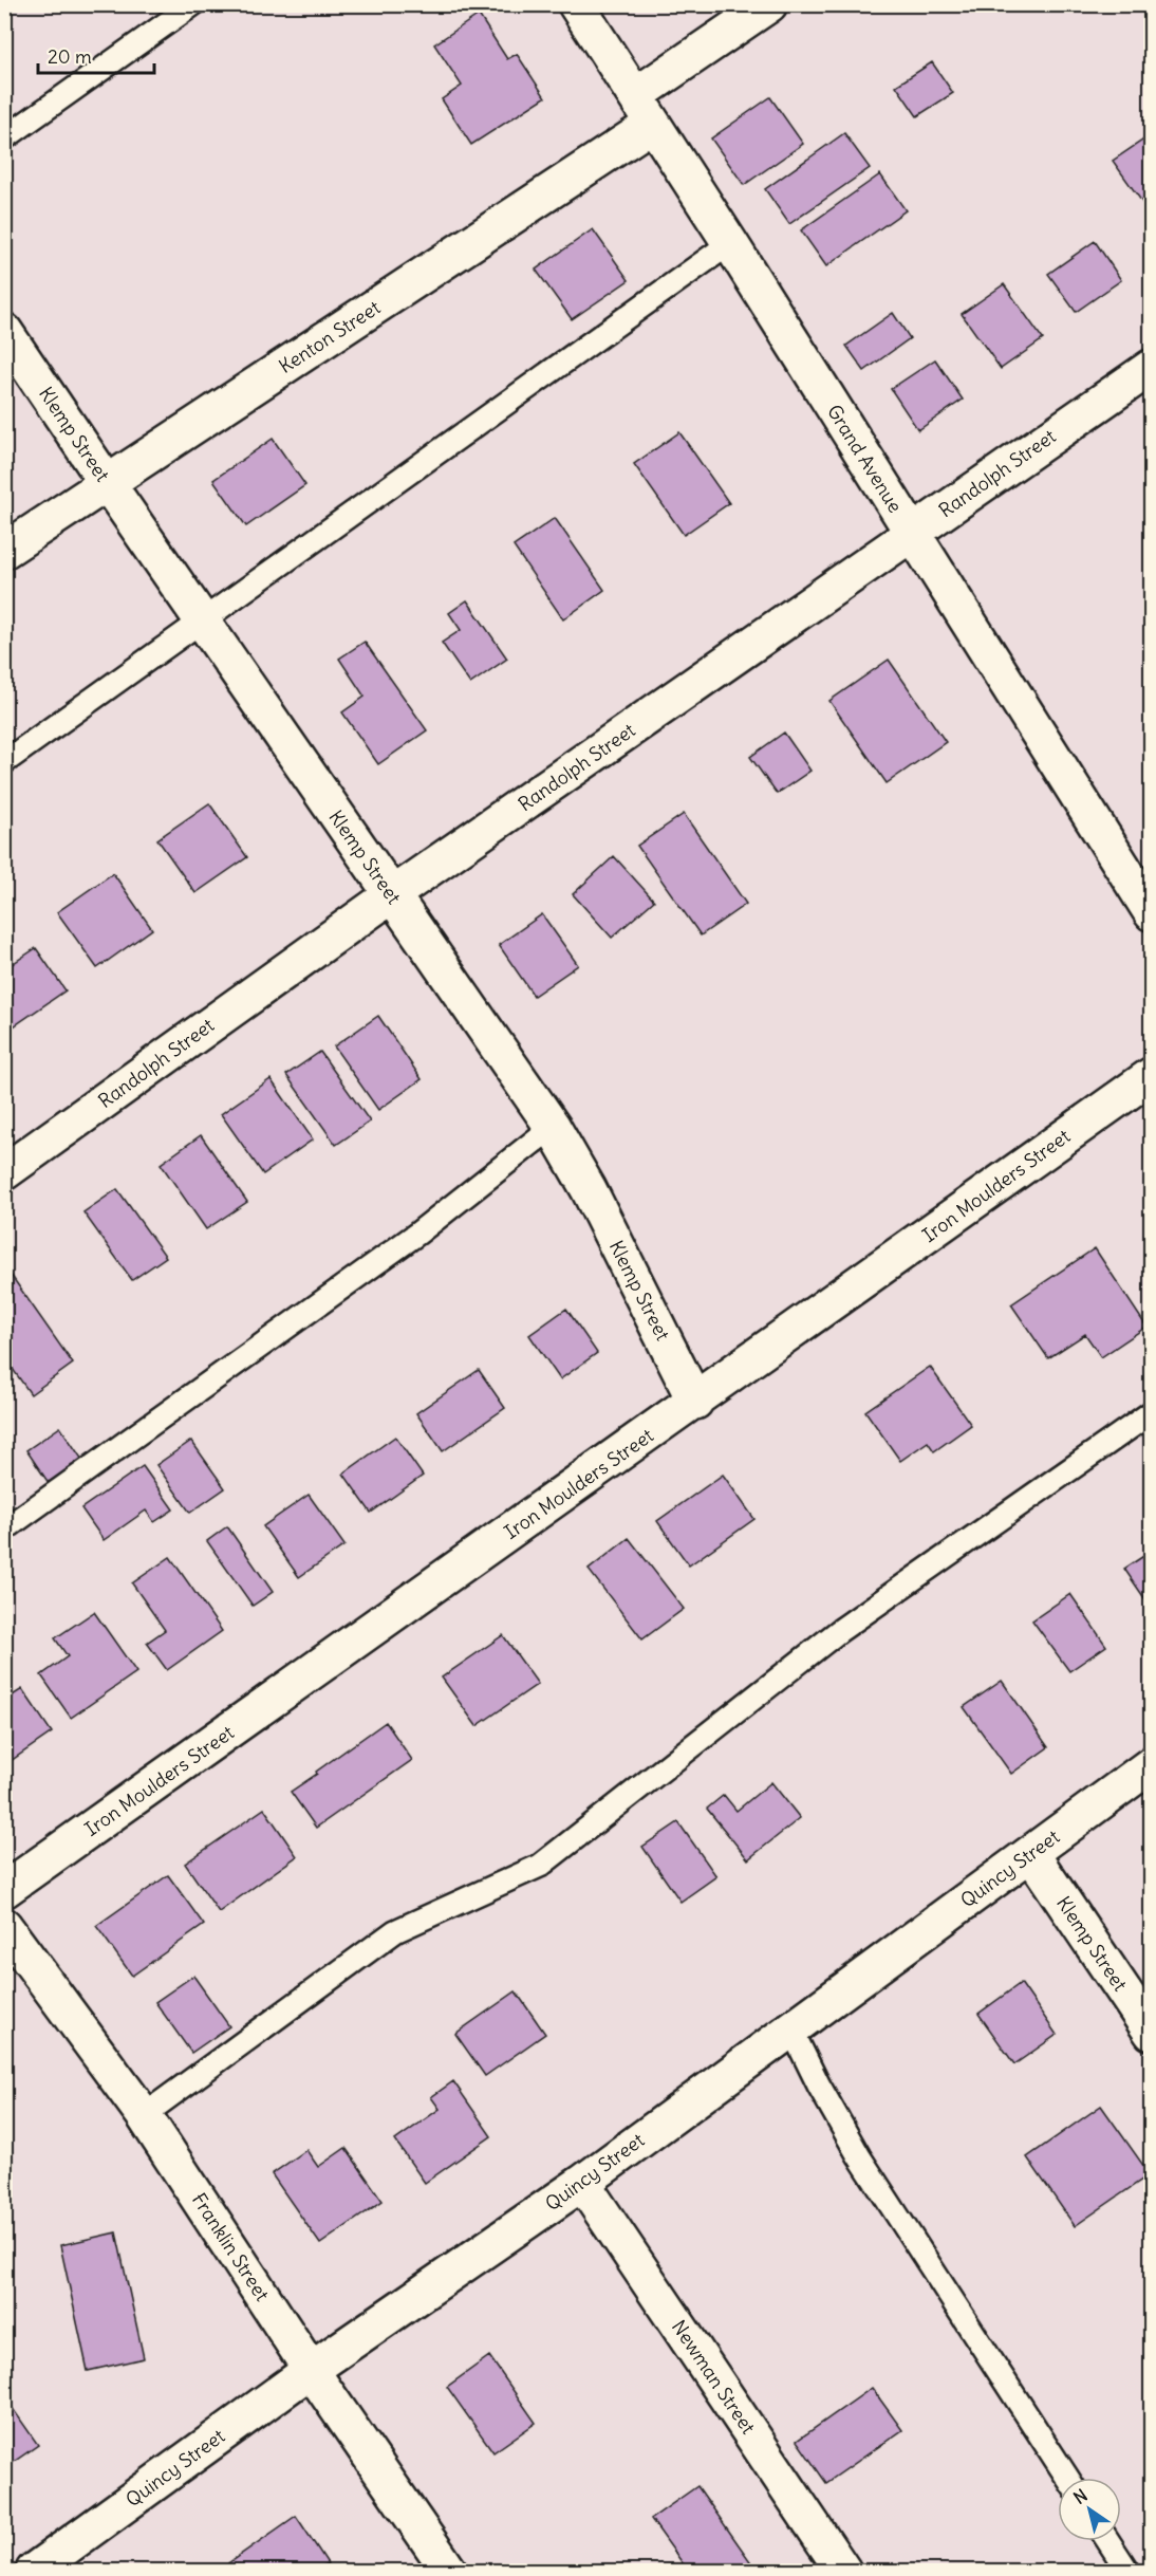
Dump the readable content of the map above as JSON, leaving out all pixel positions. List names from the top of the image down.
{
  "streets": {
    "street": [
      "Kenton Street",
      "Klemp Street",
      "Grand Avenue",
      "Randolph Street",
      "Iron Moulders Street",
      "Quincy Street",
      "Franklin Street",
      "Newman Street"
    ]
  },
  "crossings": [
    ["Kenton Street", "Klemp Street"],
    ["Kenton Street", "Grand Avenue"],
    ["Klemp Street", "Randolph Street"],
    ["Klemp Street", "Iron Moulders Street"],
    ["Klemp Street", "Quincy Street"],
    ["Grand Avenue", "Randolph Street"],
    ["Quincy Street", "Franklin Street"],
    ["Quincy Street", "Newman Street"]
  ],
  "scale_bar": "20 m",
  "north": "top left"
}
